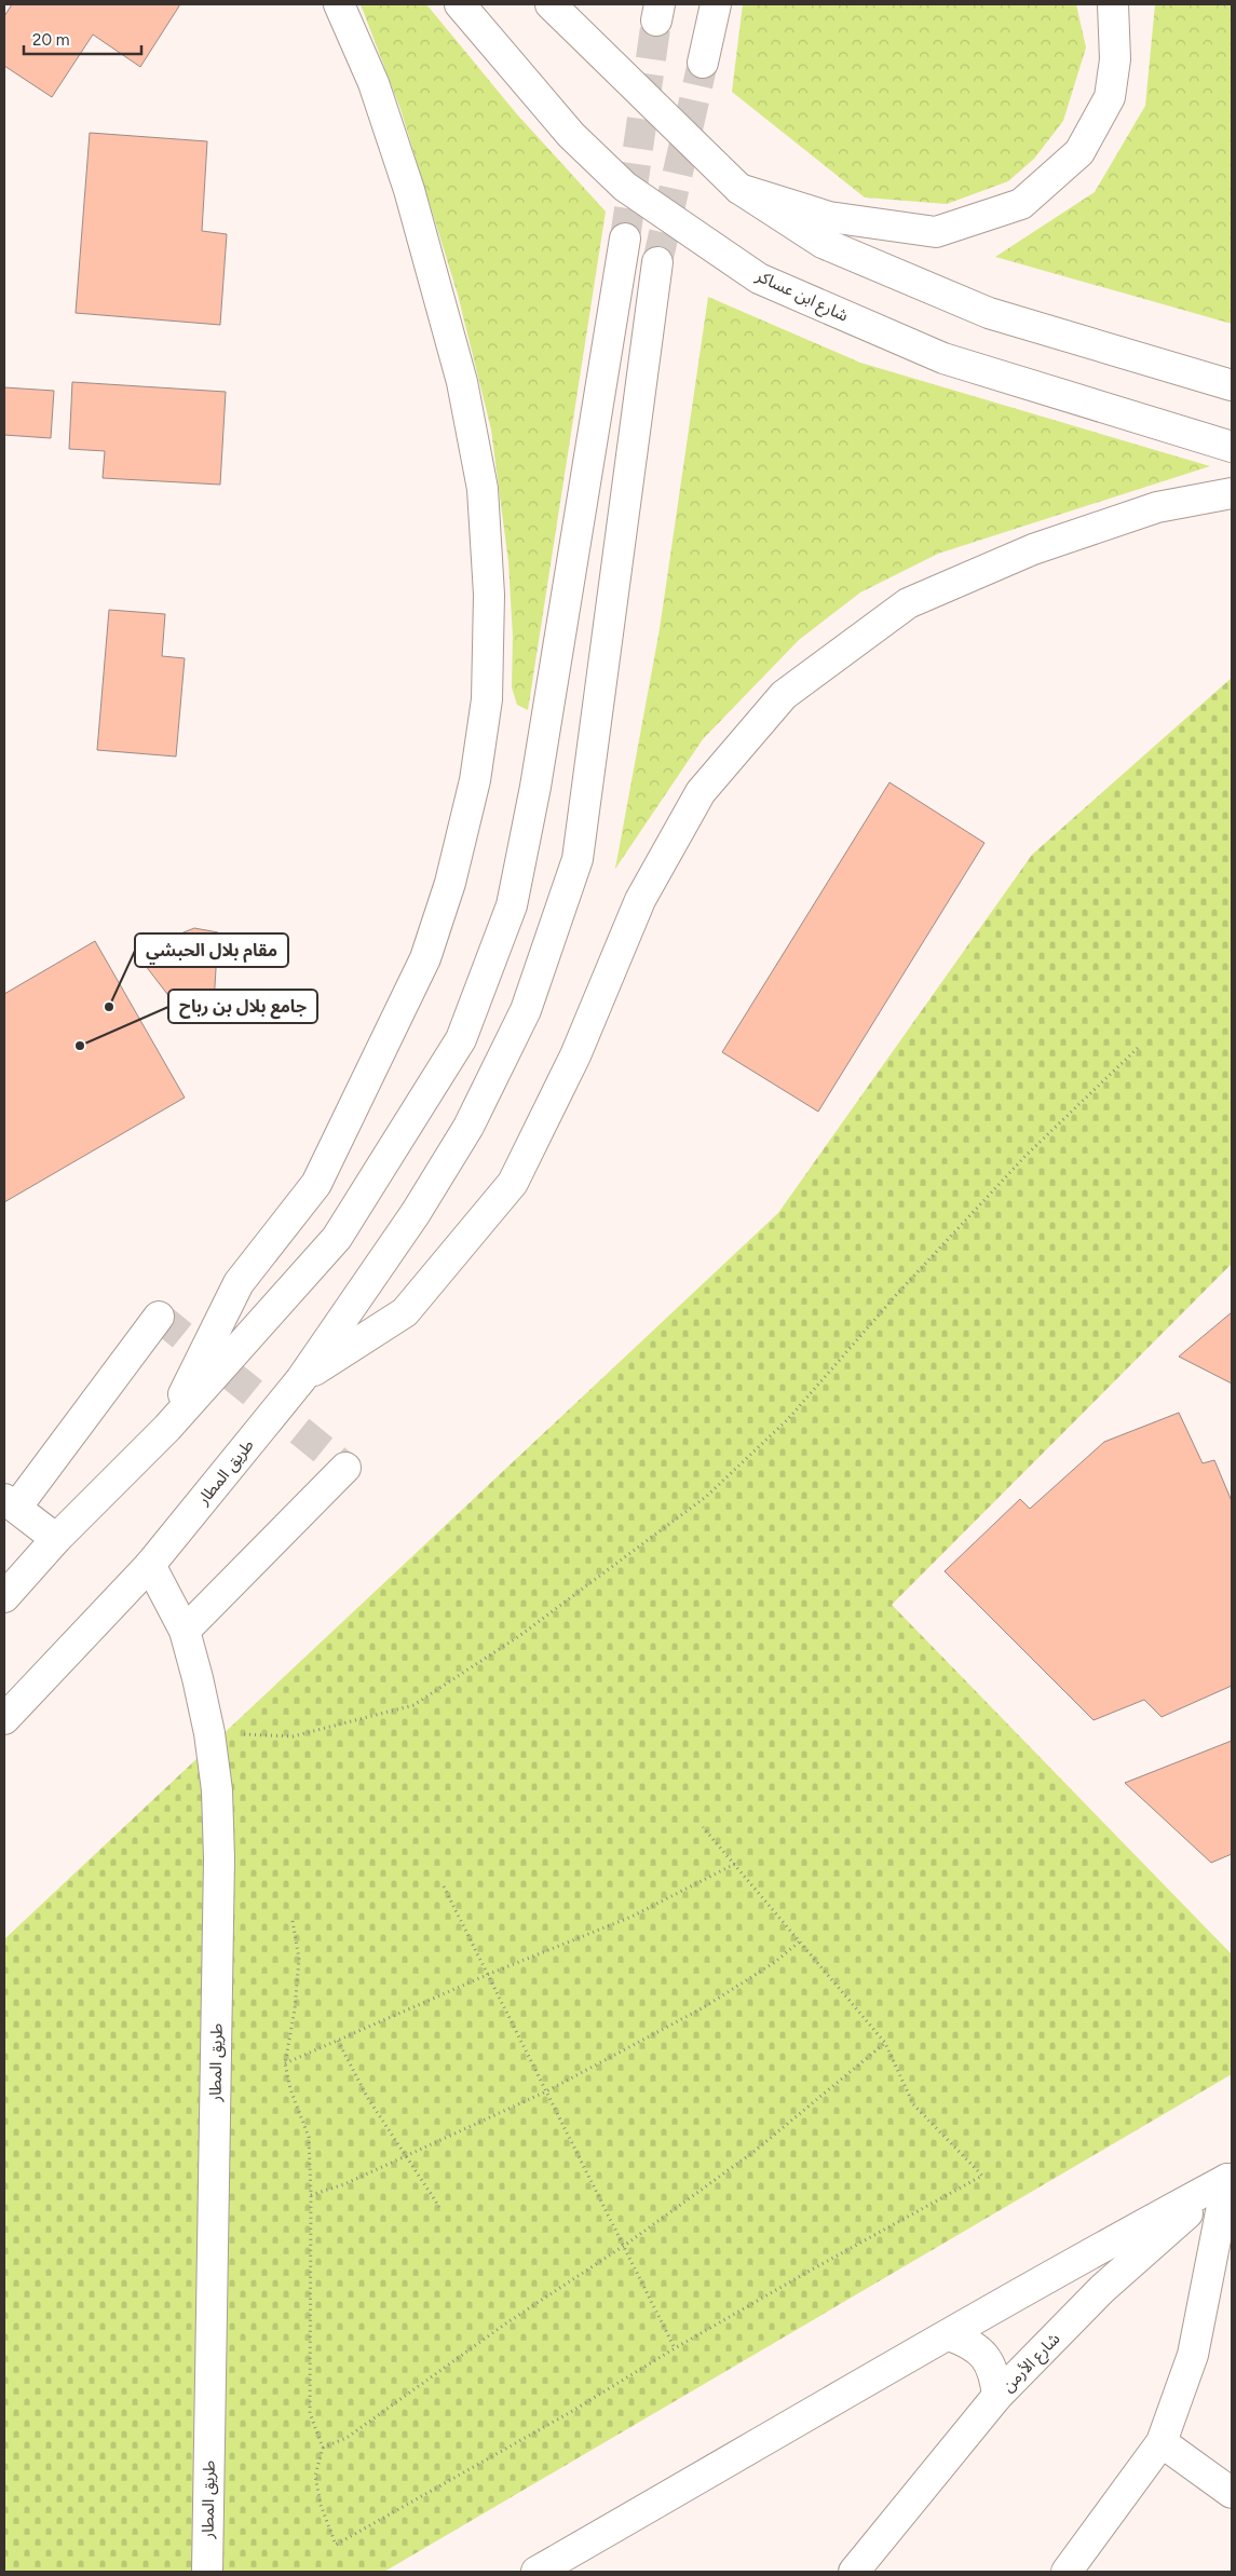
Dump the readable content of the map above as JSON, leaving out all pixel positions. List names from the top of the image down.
{
  "streets": {
    "main road": ["شارع ابن عساكر", "طريق المطار", "شارع الأرمن"]
  },
  "places": ["مقام بلال الحبشي", "جامع بلال بن رباح"],
  "scale_bar": "20 m"
}
